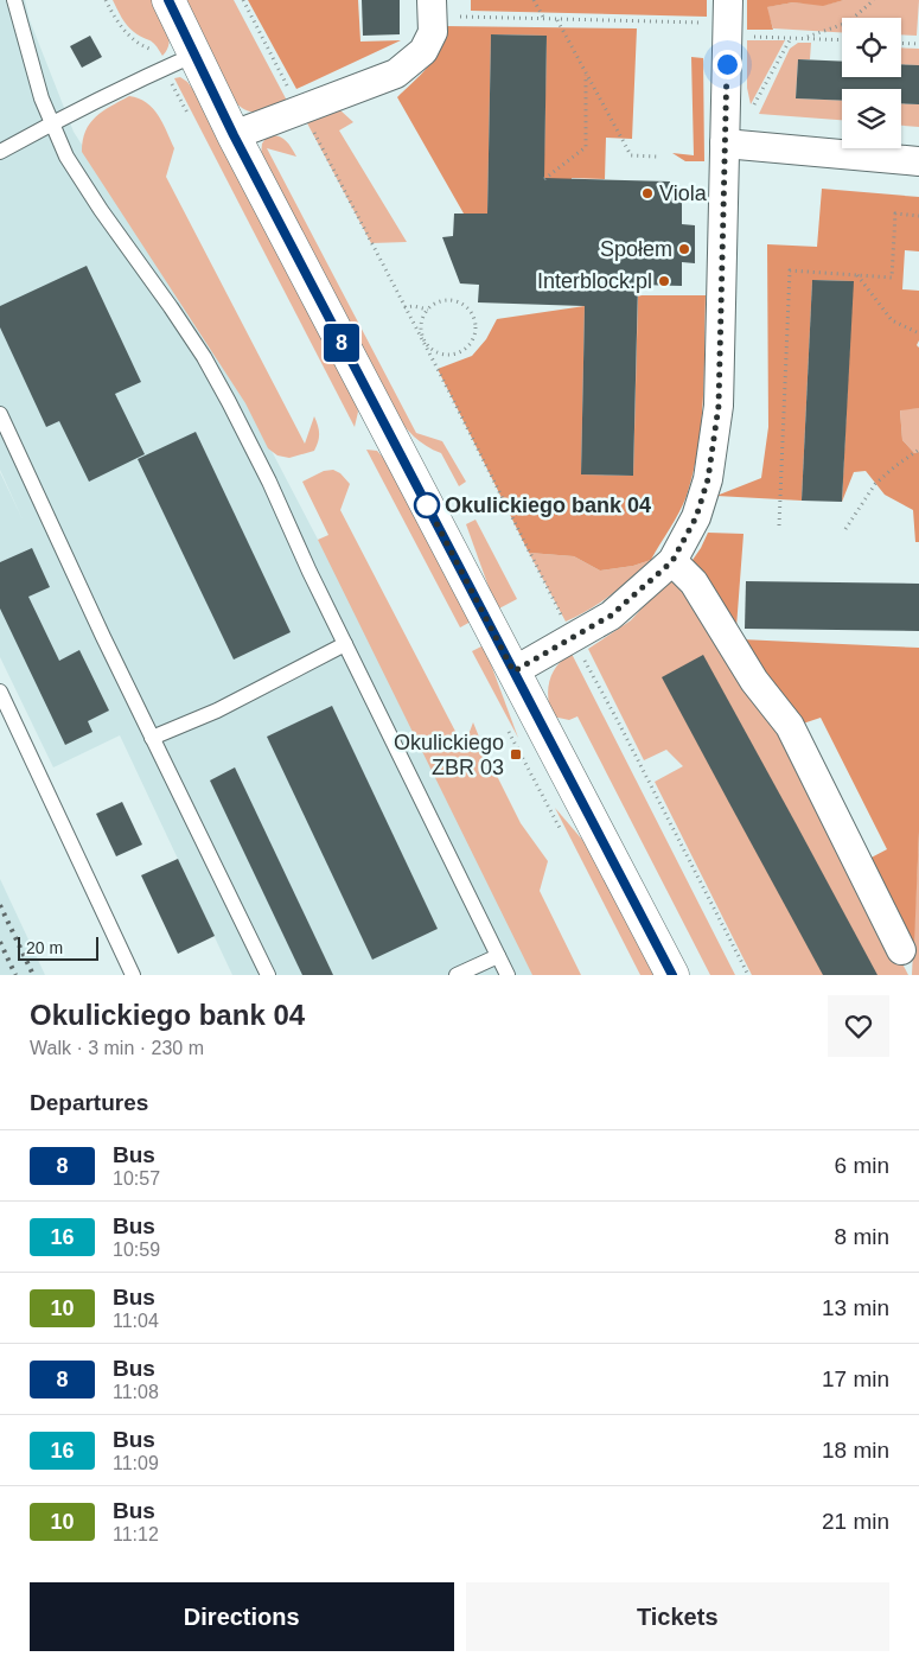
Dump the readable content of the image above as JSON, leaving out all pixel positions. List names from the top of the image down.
{
  "places": {
    "other": [
      "Viola",
      "Społem",
      "Interblock.pl",
      "Okulickiego bank 04"
    ],
    "transit": ["Okulickiego ZBR 03"]
  },
  "lines": ["bus line 8"],
  "scale_bar": "20 m",
  "page": {
    "on_map": "8",
    "scale": "20 m",
    "heading": [
      ["Okulickiego bank 04", "Walk · 3 min · 230 m"],
      "Departures"
    ],
    "list": [
      {
        "mark": "8",
        "name": "Bus",
        "note": "10:57",
        "value": "6 min"
      },
      {
        "mark": "16",
        "name": "Bus",
        "note": "10:59",
        "value": "8 min"
      },
      {
        "mark": "10",
        "name": "Bus",
        "note": "11:04",
        "value": "13 min"
      },
      {
        "mark": "8",
        "name": "Bus",
        "note": "11:08",
        "value": "17 min"
      },
      {
        "mark": "16",
        "name": "Bus",
        "note": "11:09",
        "value": "18 min"
      },
      {
        "mark": "10",
        "name": "Bus",
        "note": "11:12",
        "value": "21 min"
      }
    ],
    "buttons": ["Directions", "Tickets"]
  }
}
